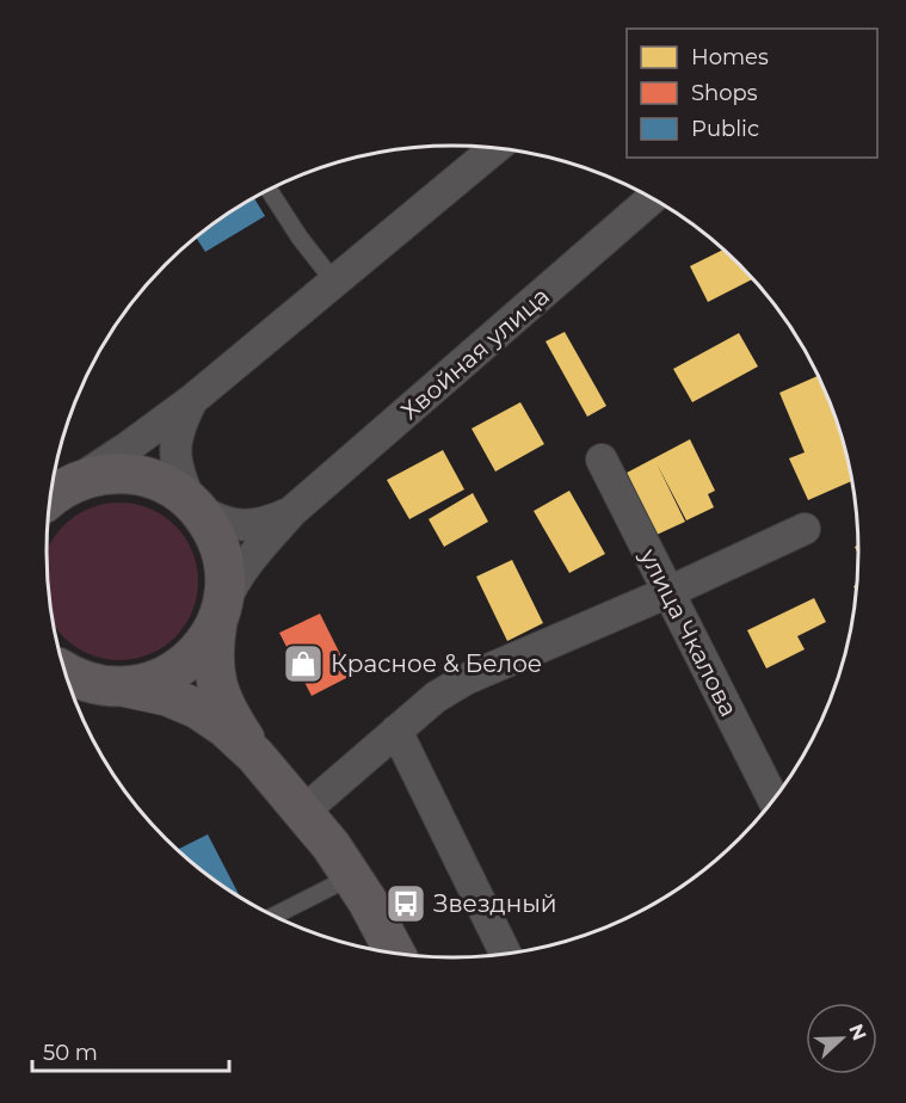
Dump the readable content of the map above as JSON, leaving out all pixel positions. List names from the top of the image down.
{
  "streets": {
    "street": ["Хвойная улица", "улица Чкалова"]
  },
  "places": {
    "shop": ["Красное & Белое"],
    "bus stop": ["Звездный"]
  },
  "legend": ["Homes", "Shops", "Public"],
  "scale_bar": "50 m",
  "north": "right"
}
